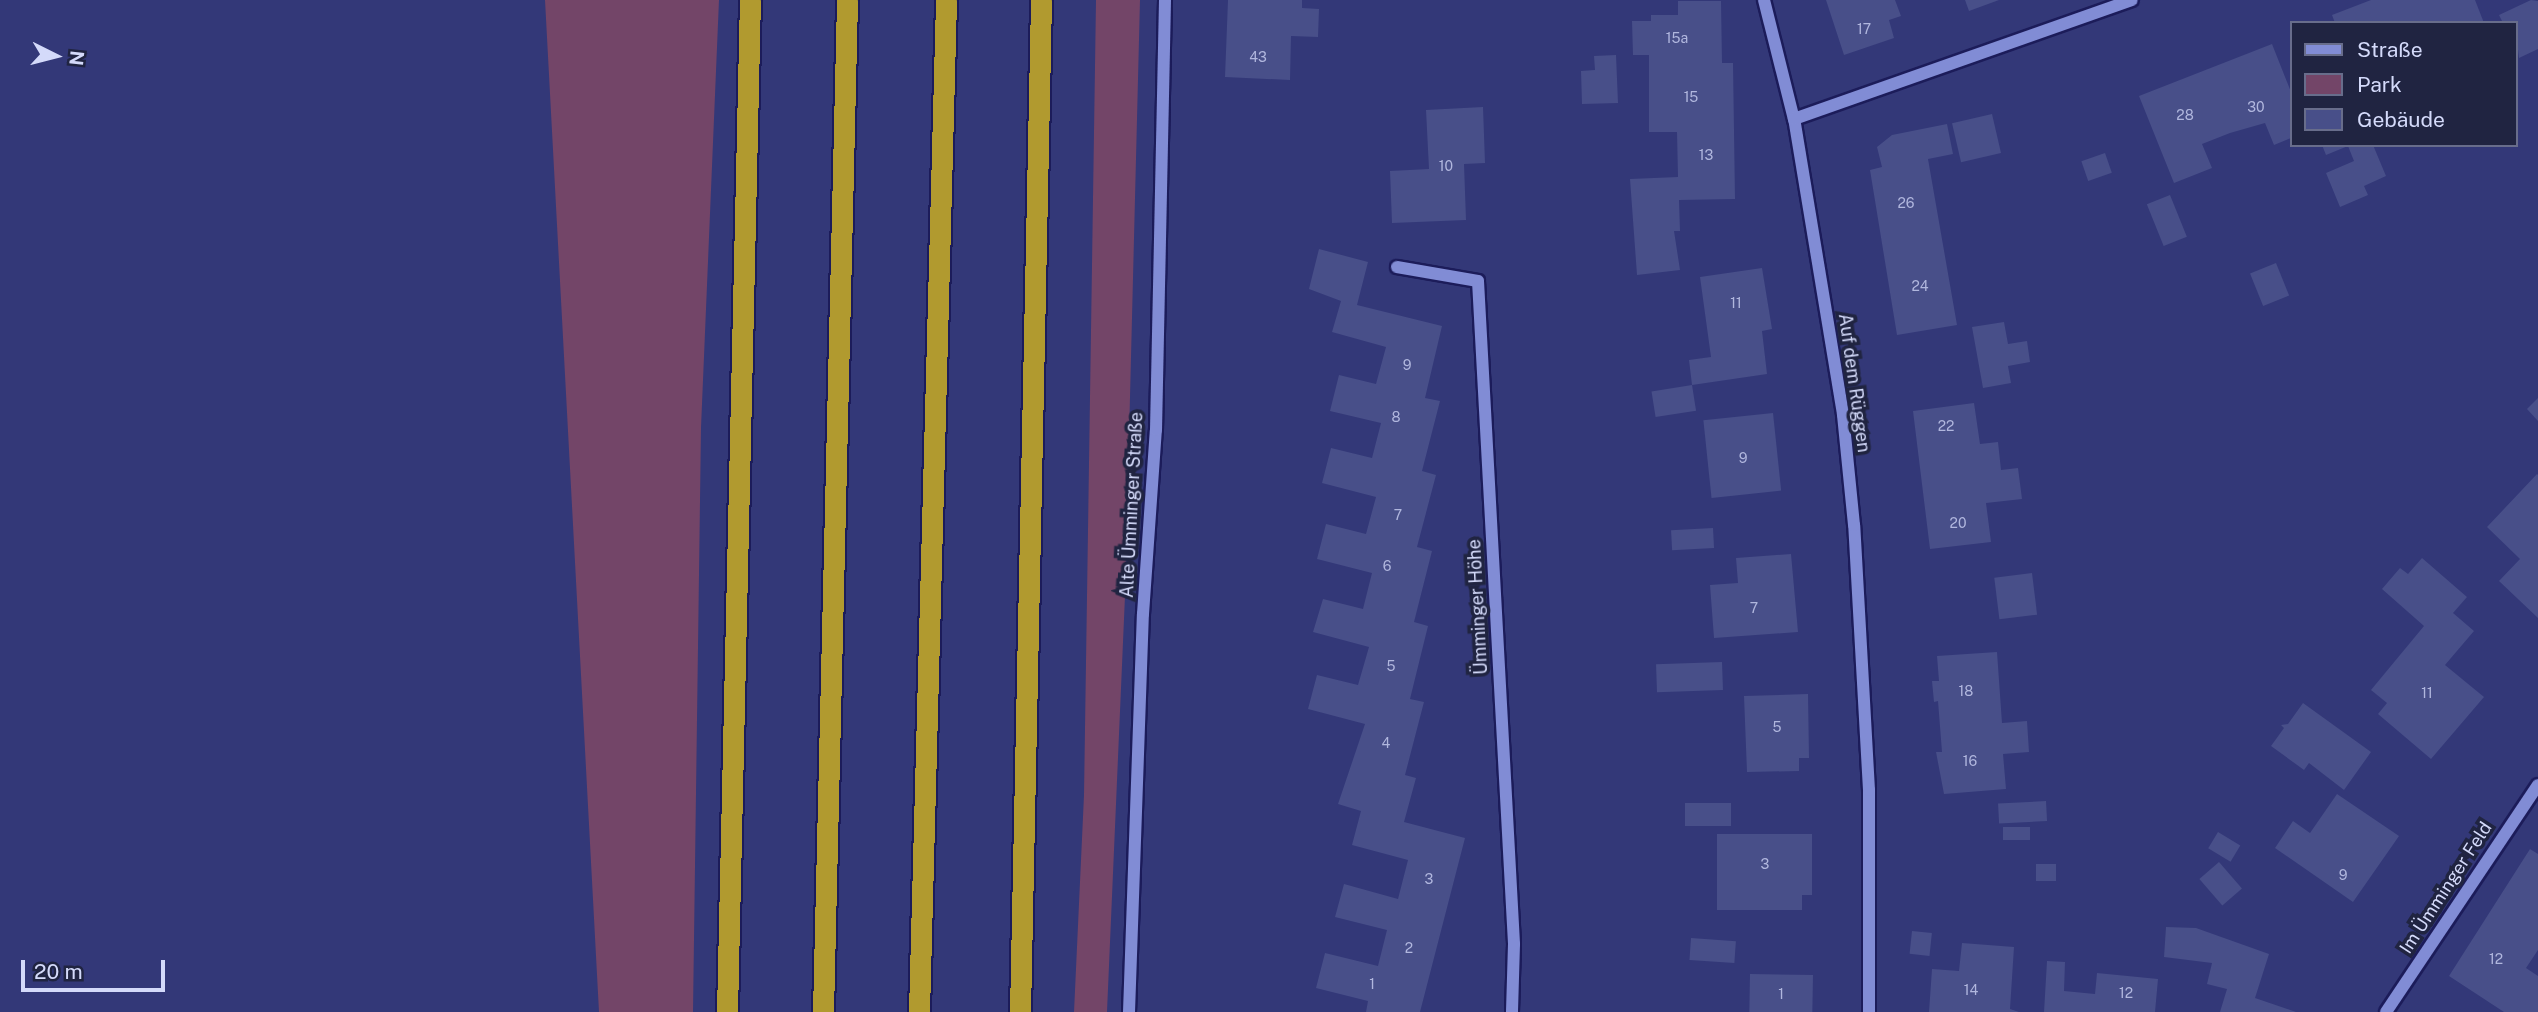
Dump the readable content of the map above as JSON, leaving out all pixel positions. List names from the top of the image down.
{
  "streets": {
    "street": [
      "Auf dem Rüggen",
      "Alte Ümminger Straße",
      "Ümminger Höhe",
      "Im Ümminger Feld"
    ]
  },
  "house_numbers": [
    "17",
    "15a",
    "43",
    "15",
    "30",
    "28",
    "13",
    "10",
    "26",
    "24",
    "11",
    "9",
    "8",
    "22",
    "9",
    "7",
    "20",
    "6",
    "7",
    "5",
    "18",
    "11",
    "5",
    "4",
    "16",
    "3",
    "9",
    "3",
    "2",
    "12",
    "1",
    "14",
    "12",
    "1"
  ],
  "legend": ["Straße", "Park", "Gebäude"],
  "scale_bar": "20 m",
  "north": "right"
}
